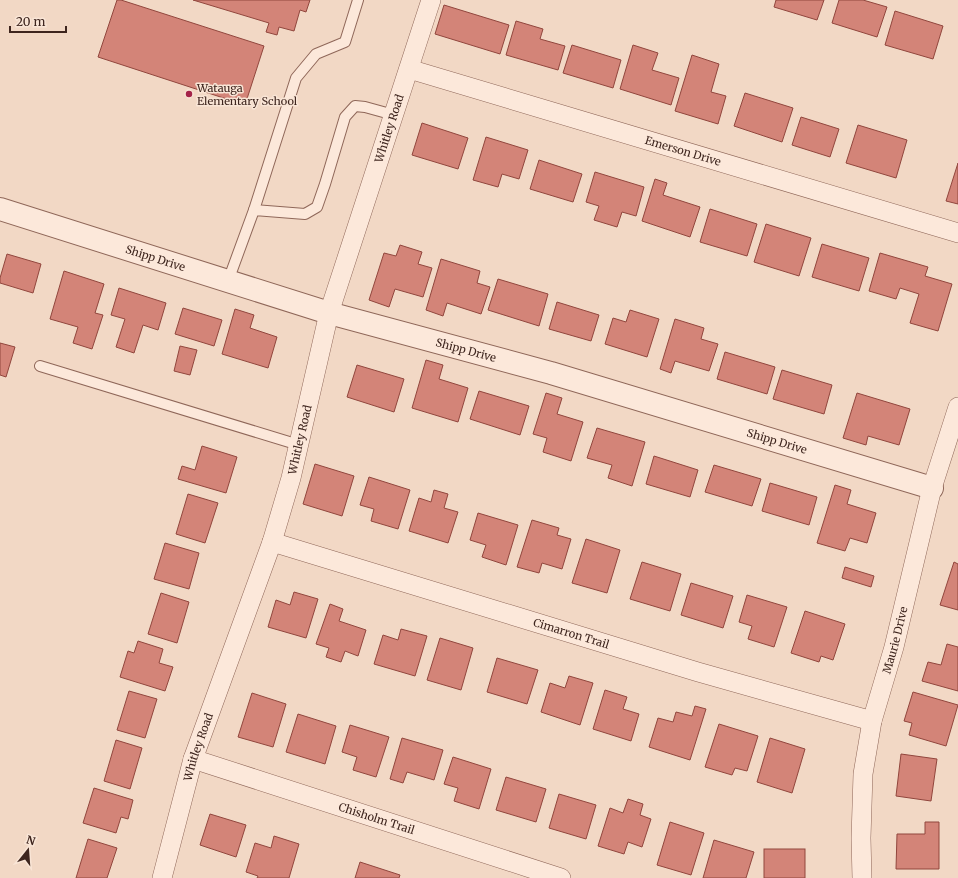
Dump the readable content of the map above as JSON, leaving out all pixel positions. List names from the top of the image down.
{
  "streets": {
    "street": [
      "Whitley Road",
      "Emerson Drive",
      "Shipp Drive",
      "Cimarron Trail",
      "Maurie Drive",
      "Chisholm Trail"
    ]
  },
  "crossings": [
    ["Whitley Road", "Emerson Drive"],
    ["Whitley Road", "Shipp Drive"],
    ["Whitley Road", "Cimarron Trail"],
    ["Whitley Road", "Chisholm Trail"],
    ["Shipp Drive", "Maurie Drive"],
    ["Cimarron Trail", "Maurie Drive"]
  ],
  "places": ["Watauga Elementary School"],
  "scale_bar": "20 m",
  "north": "top"
}
